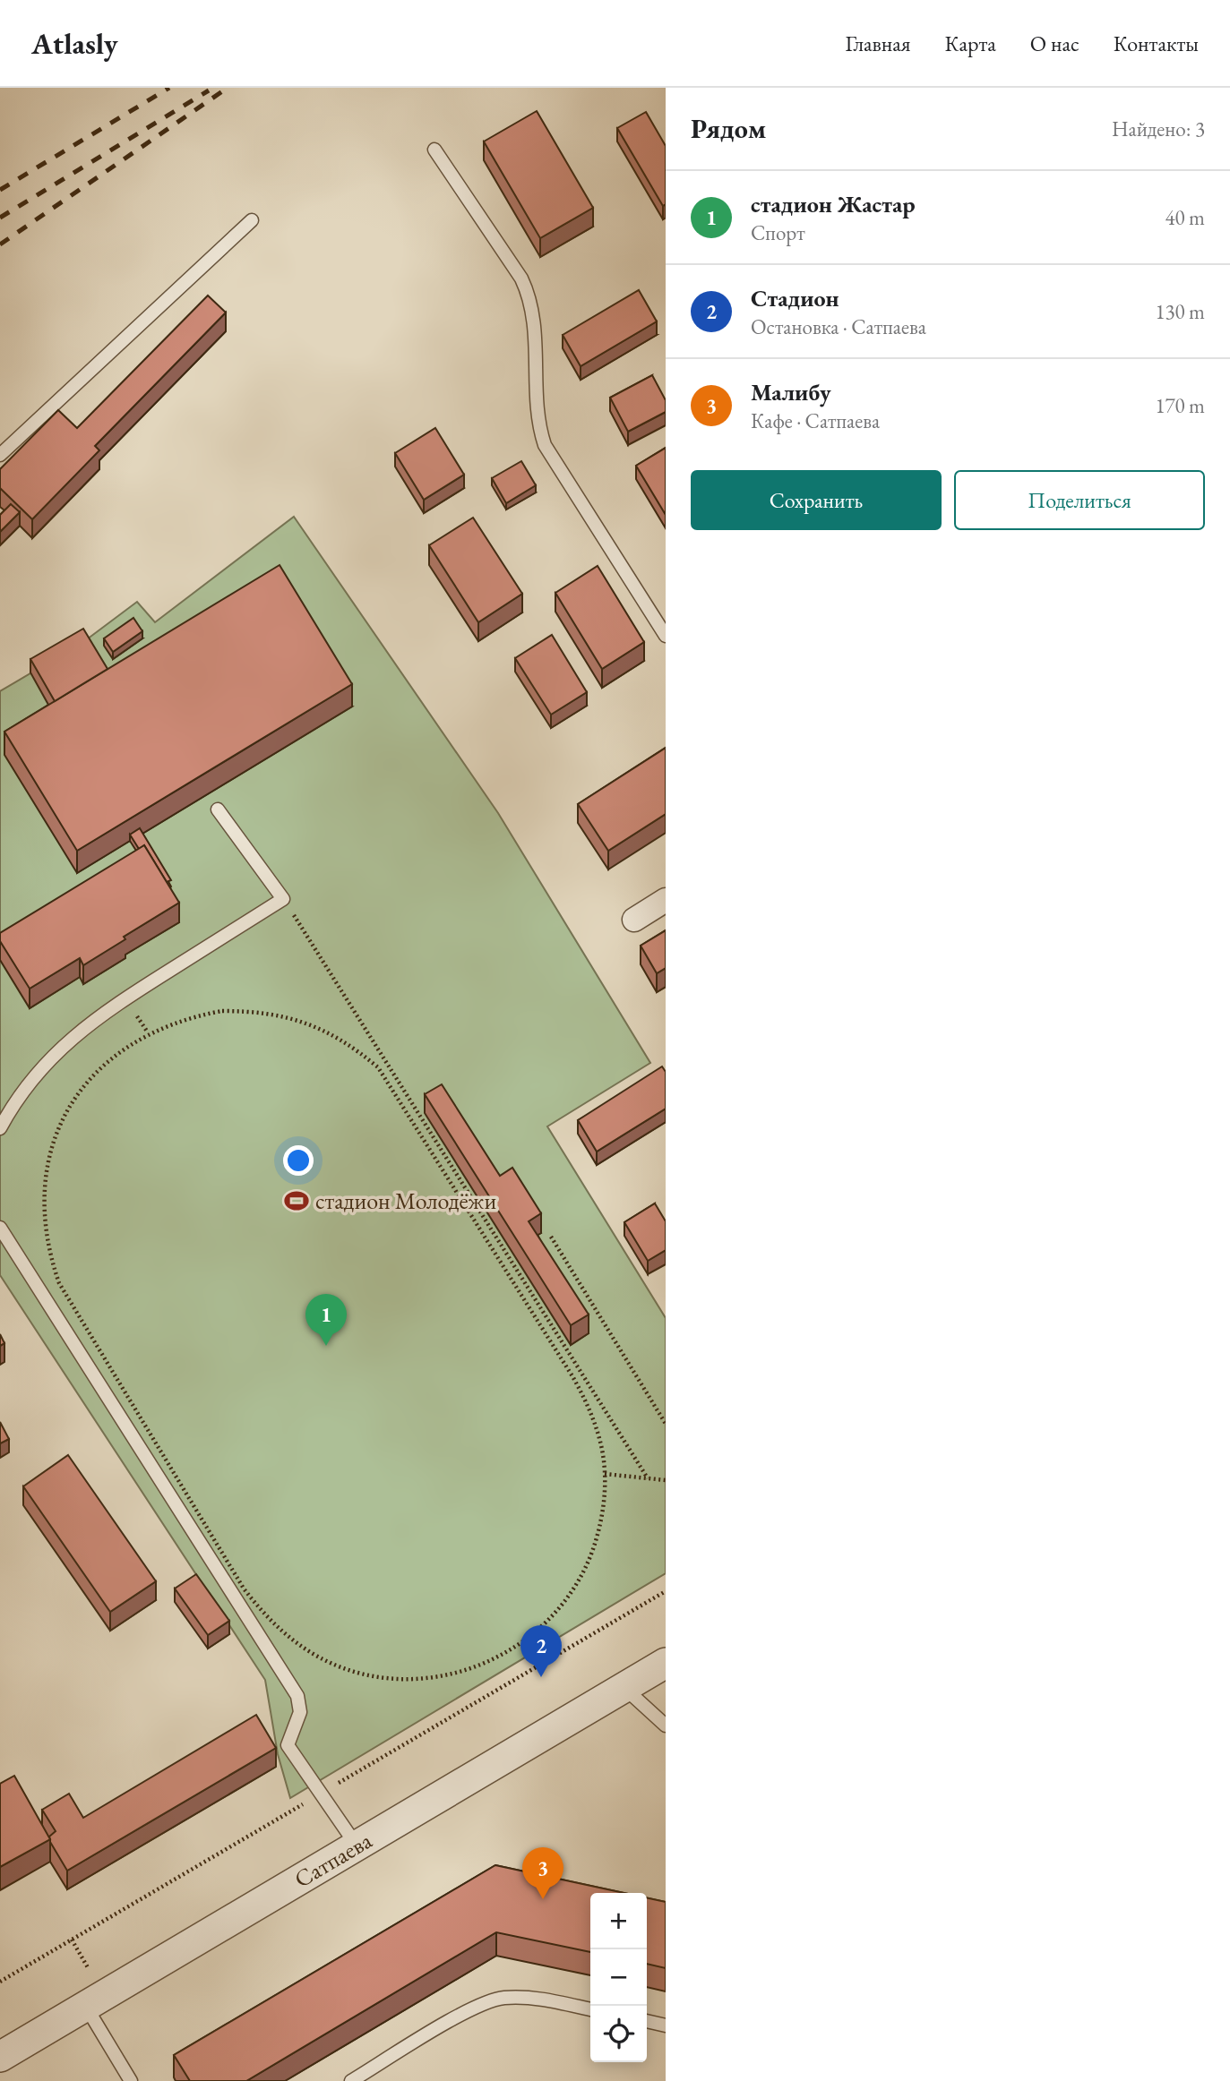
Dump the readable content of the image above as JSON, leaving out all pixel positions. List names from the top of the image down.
{
  "streets": {
    "street": ["Сатпаева"]
  },
  "places": {
    "sports": ["стадион Молодёжи"]
  },
  "page": {
    "header": "Atlasly",
    "nav": [
      "Главная",
      "Карта",
      "О нас",
      "Контакты"
    ],
    "heading": ["Рядом", "Найдено: 3"],
    "list": [
      {
        "mark": "1",
        "name": "стадион Жастар",
        "note": "Спорт",
        "value": "40 m"
      },
      {
        "mark": "2",
        "name": "Стадион",
        "note": "Остановка · Сатпаева",
        "value": "130 m"
      },
      {
        "mark": "3",
        "name": "Малибу",
        "note": "Кафе · Сатпаева",
        "value": "170 m"
      }
    ],
    "buttons": ["Сохранить", "Поделиться"],
    "pins": ["1", "2", "3"],
    "map_buttons": ["+", "−"]
  }
}
